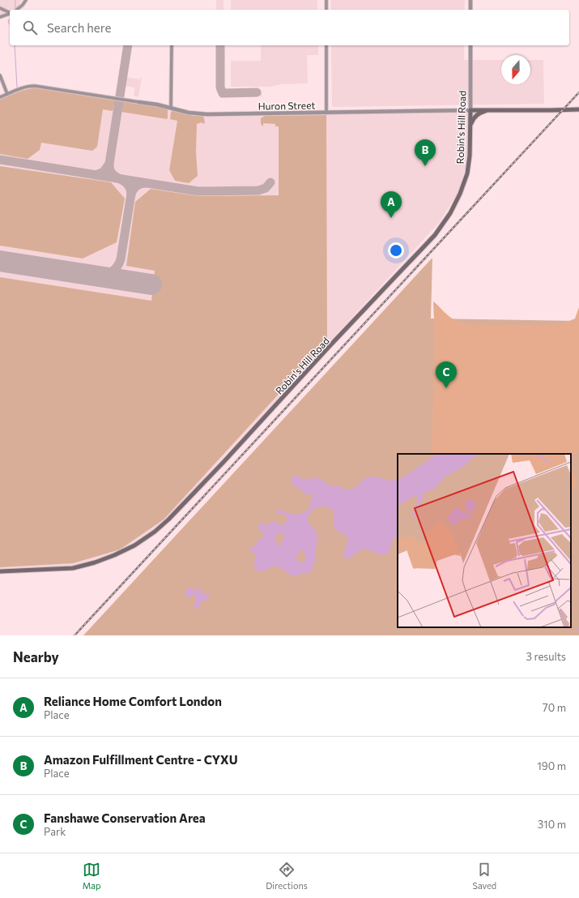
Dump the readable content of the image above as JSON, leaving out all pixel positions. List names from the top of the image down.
{
  "streets": {
    "main road": ["Huron Street", "Robin's Hill Road"]
  },
  "crossings": [
    ["Huron Street", "Robin's Hill Road"]
  ],
  "north": "bottom",
  "page": {
    "search": "Search here",
    "pins": ["B", "A", "C"],
    "heading": ["Nearby", "3 results"],
    "list": [
      {
        "mark": "A",
        "name": "Reliance Home Comfort London",
        "note": "Place",
        "value": "70 m"
      },
      {
        "mark": "B",
        "name": "Amazon Fulfillment Centre - CYXU",
        "note": "Place",
        "value": "190 m"
      },
      {
        "mark": "C",
        "name": "Fanshawe Conservation Area",
        "note": "Park",
        "value": "310 m"
      }
    ],
    "nav": ["Map", "Directions", "Saved"]
  }
}
